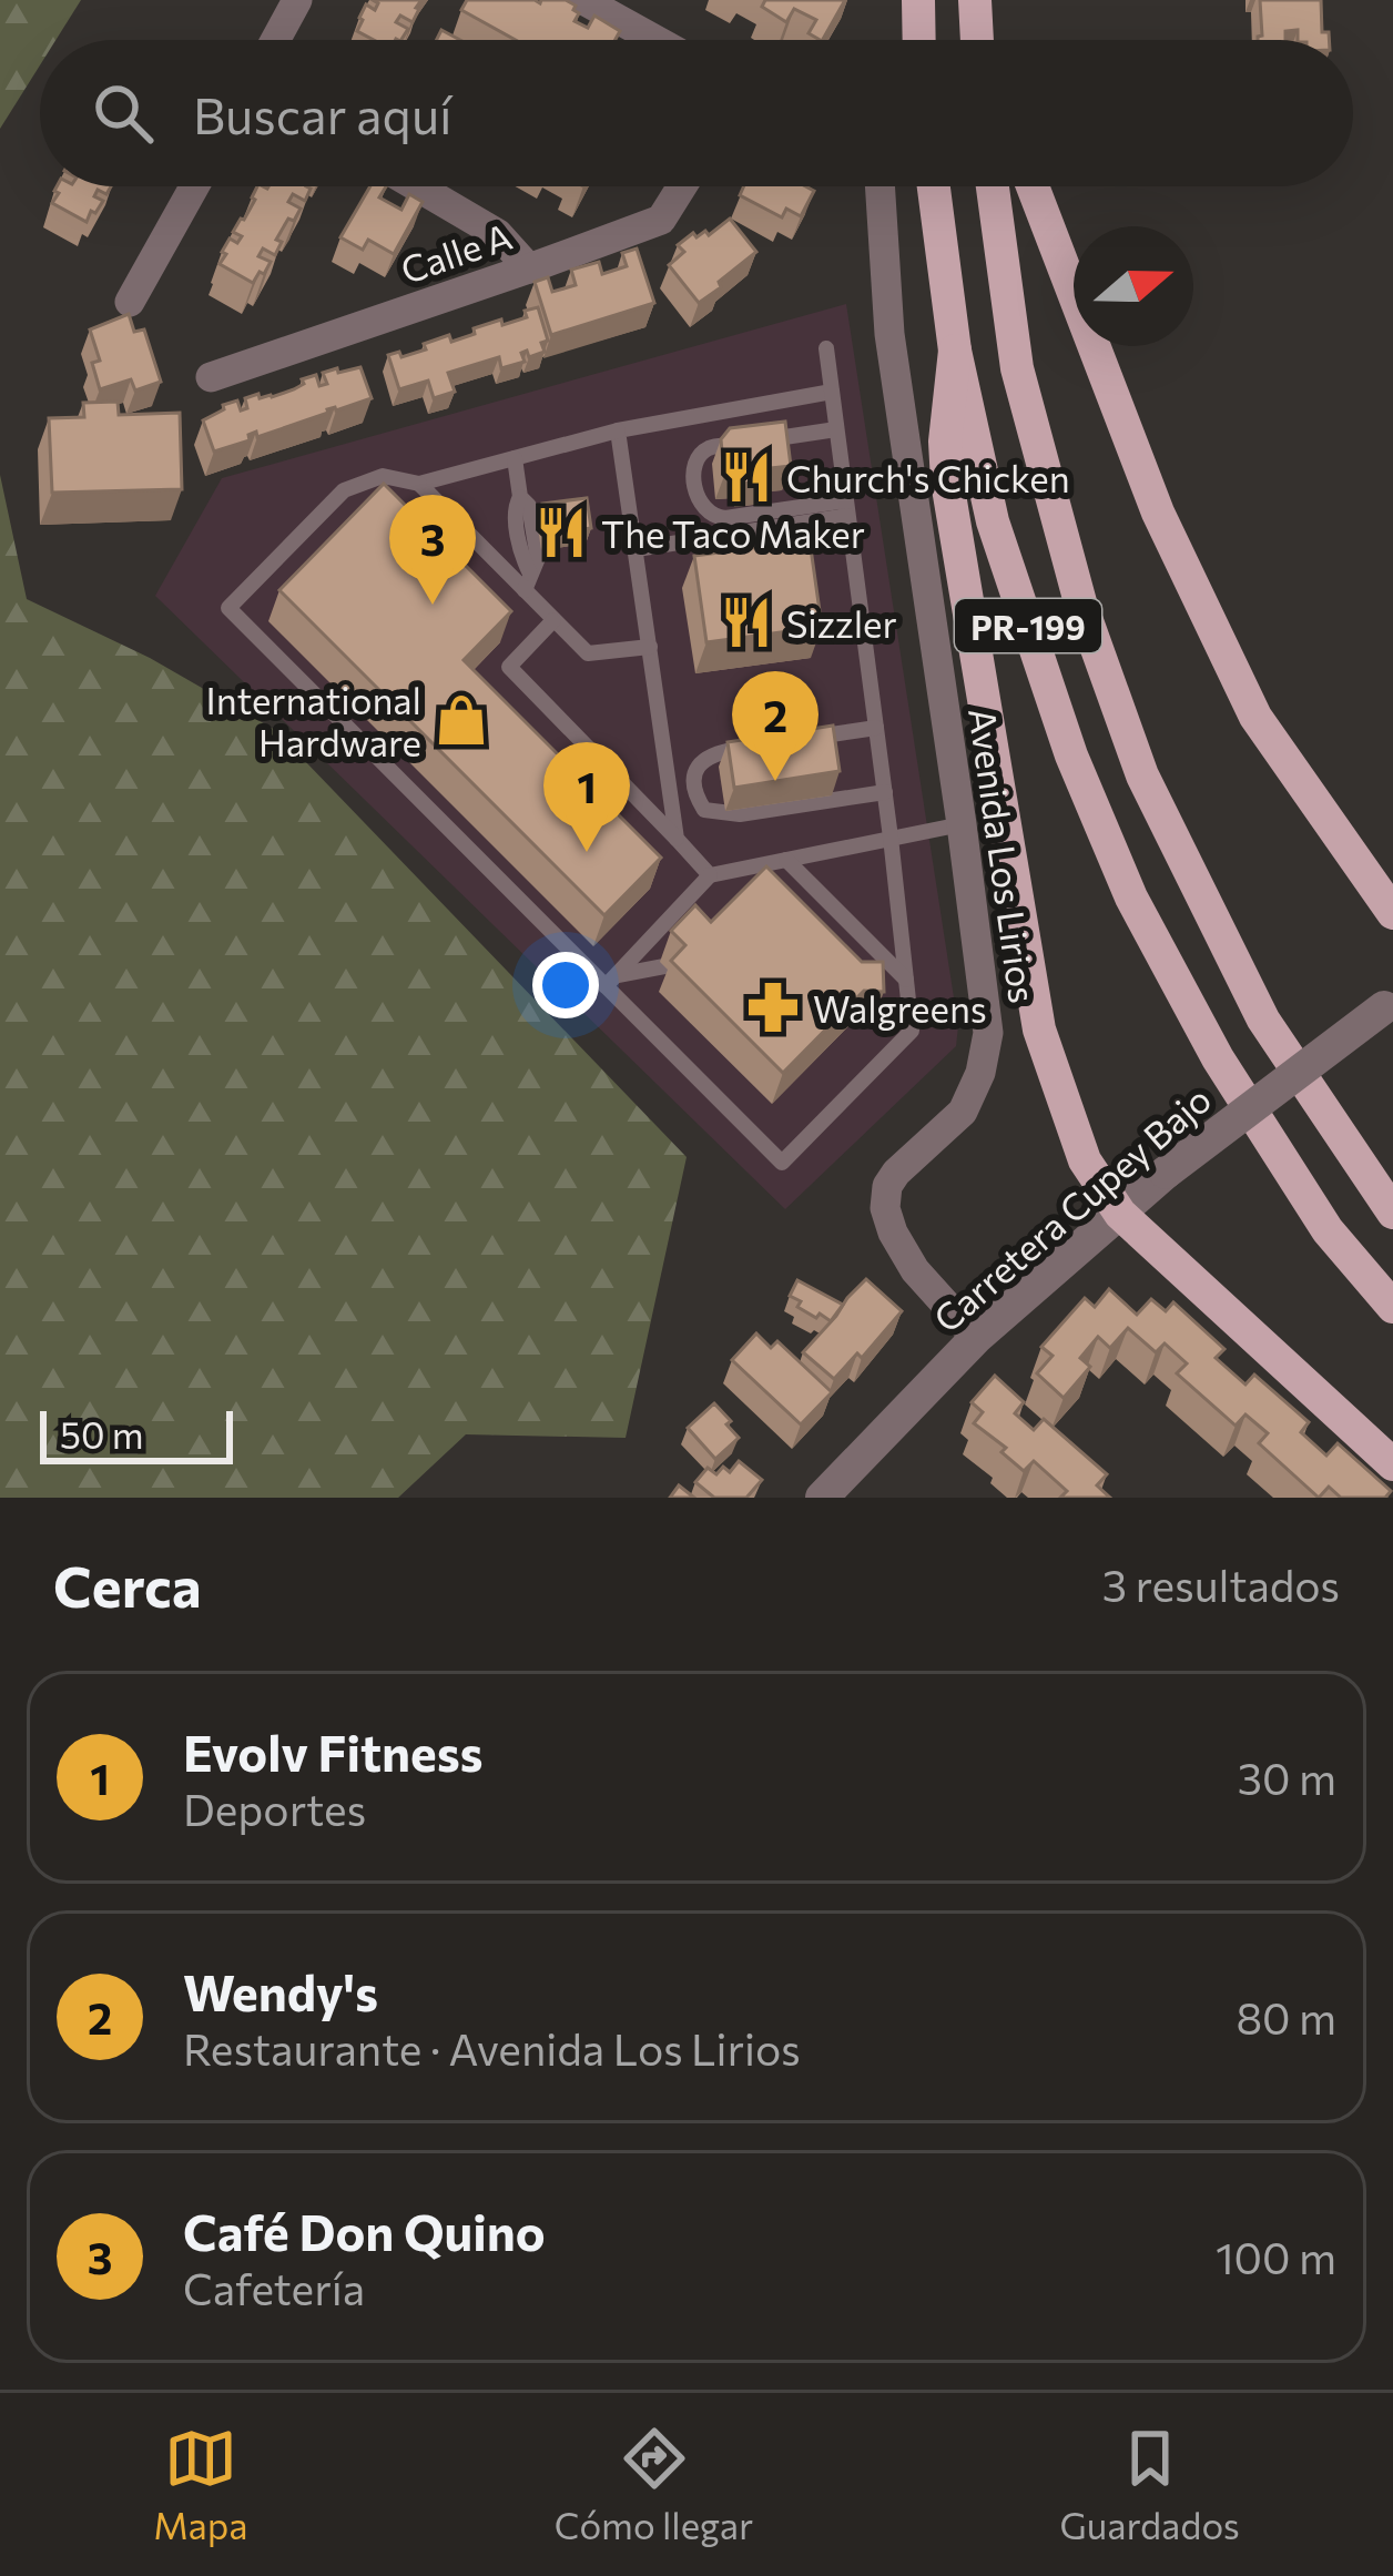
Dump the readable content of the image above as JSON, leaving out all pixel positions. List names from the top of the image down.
{
  "streets": {
    "main road": ["PR-199"],
    "street": ["Calle A", "Avenida Los Lirios", "Carretera Cupey Bajo"]
  },
  "crossings": [
    ["Avenida Los Lirios", "Carretera Cupey Bajo"]
  ],
  "places": {
    "restaurant": ["Church's Chicken", "The Taco Maker", "Sizzler"],
    "shop": ["International Hardware"],
    "pharmacy": ["Walgreens"]
  },
  "scale_bar": "50 m",
  "north": "right",
  "page": {
    "search": "Buscar aquí",
    "pins": ["3", "2", "1"],
    "scale": "50 m",
    "heading": ["Cerca", "3 resultados"],
    "list": [
      {
        "mark": "1",
        "name": "Evolv Fitness",
        "note": "Deportes",
        "value": "30 m"
      },
      {
        "mark": "2",
        "name": "Wendy's",
        "note": "Restaurante · Avenida Los Lirios",
        "value": "80 m"
      },
      {
        "mark": "3",
        "name": "Café Don Quino",
        "note": "Cafetería",
        "value": "100 m"
      }
    ],
    "nav": ["Mapa", "Cómo llegar", "Guardados"]
  }
}
